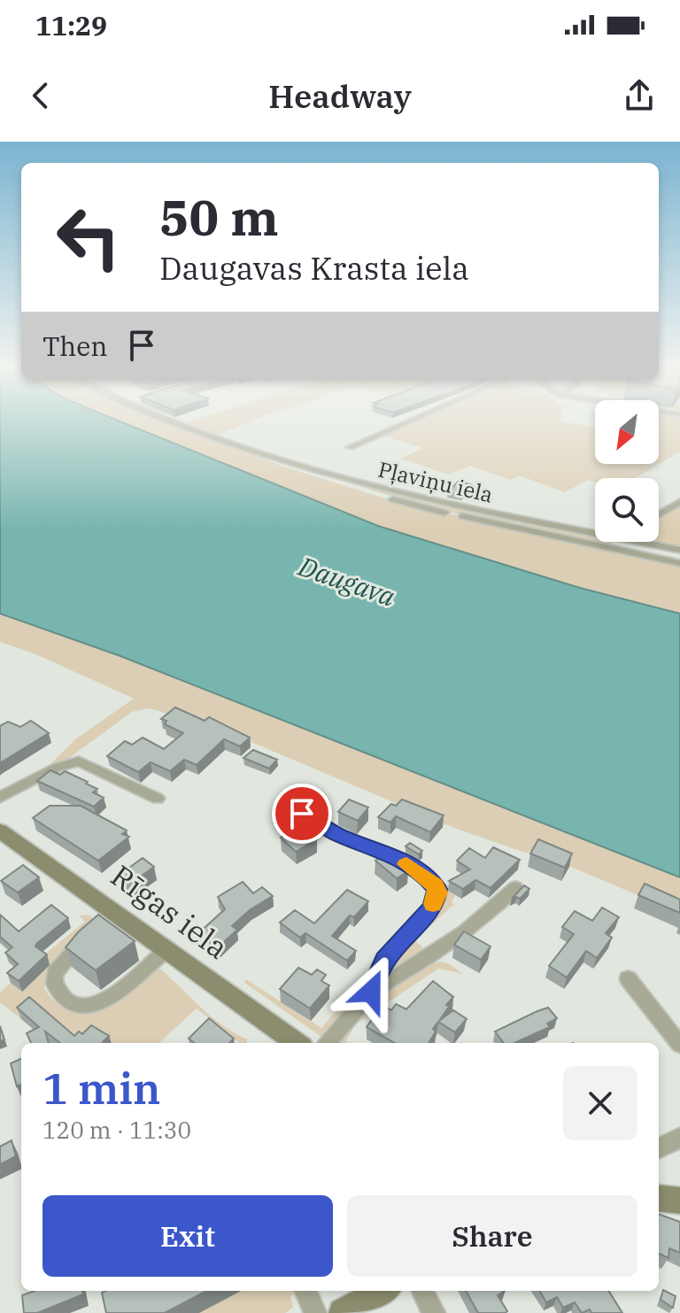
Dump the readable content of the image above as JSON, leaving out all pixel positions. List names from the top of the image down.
{
  "streets": {
    "main road": ["Rīgas iela"],
    "street": ["Pļaviņu iela"]
  },
  "water": ["Daugava"],
  "north": "bottom left",
  "page": {
    "status": "11:29",
    "header": "Headway",
    "turn": ["50 m", "Daugavas Krasta iela"],
    "then": "Then",
    "heading": ["1 min", "120 m · 11:30"],
    "buttons": ["Exit", "Share"]
  }
}
